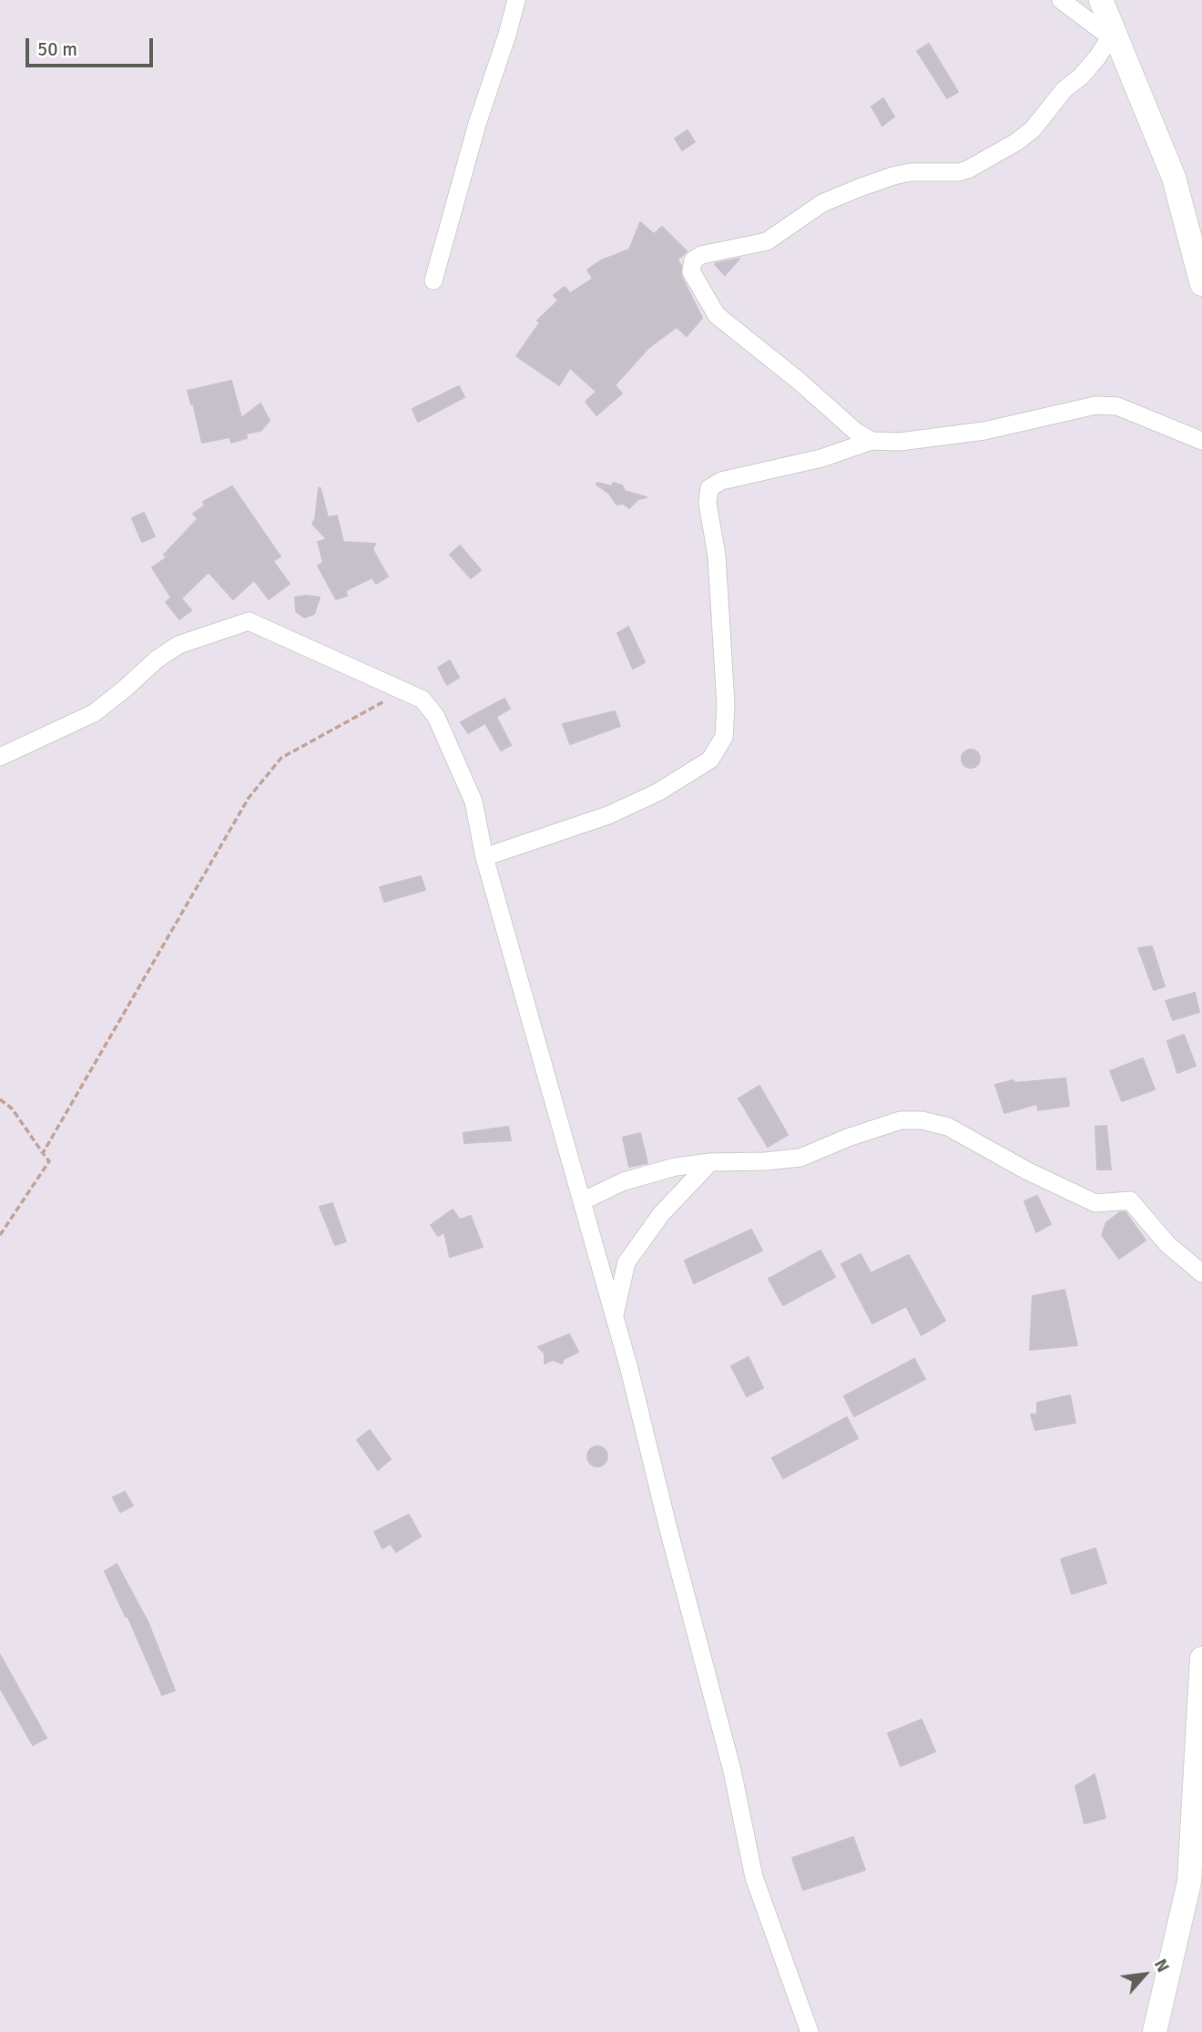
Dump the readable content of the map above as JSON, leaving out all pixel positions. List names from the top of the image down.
{
  "scale_bar": "50 m",
  "north": "top right"
}
